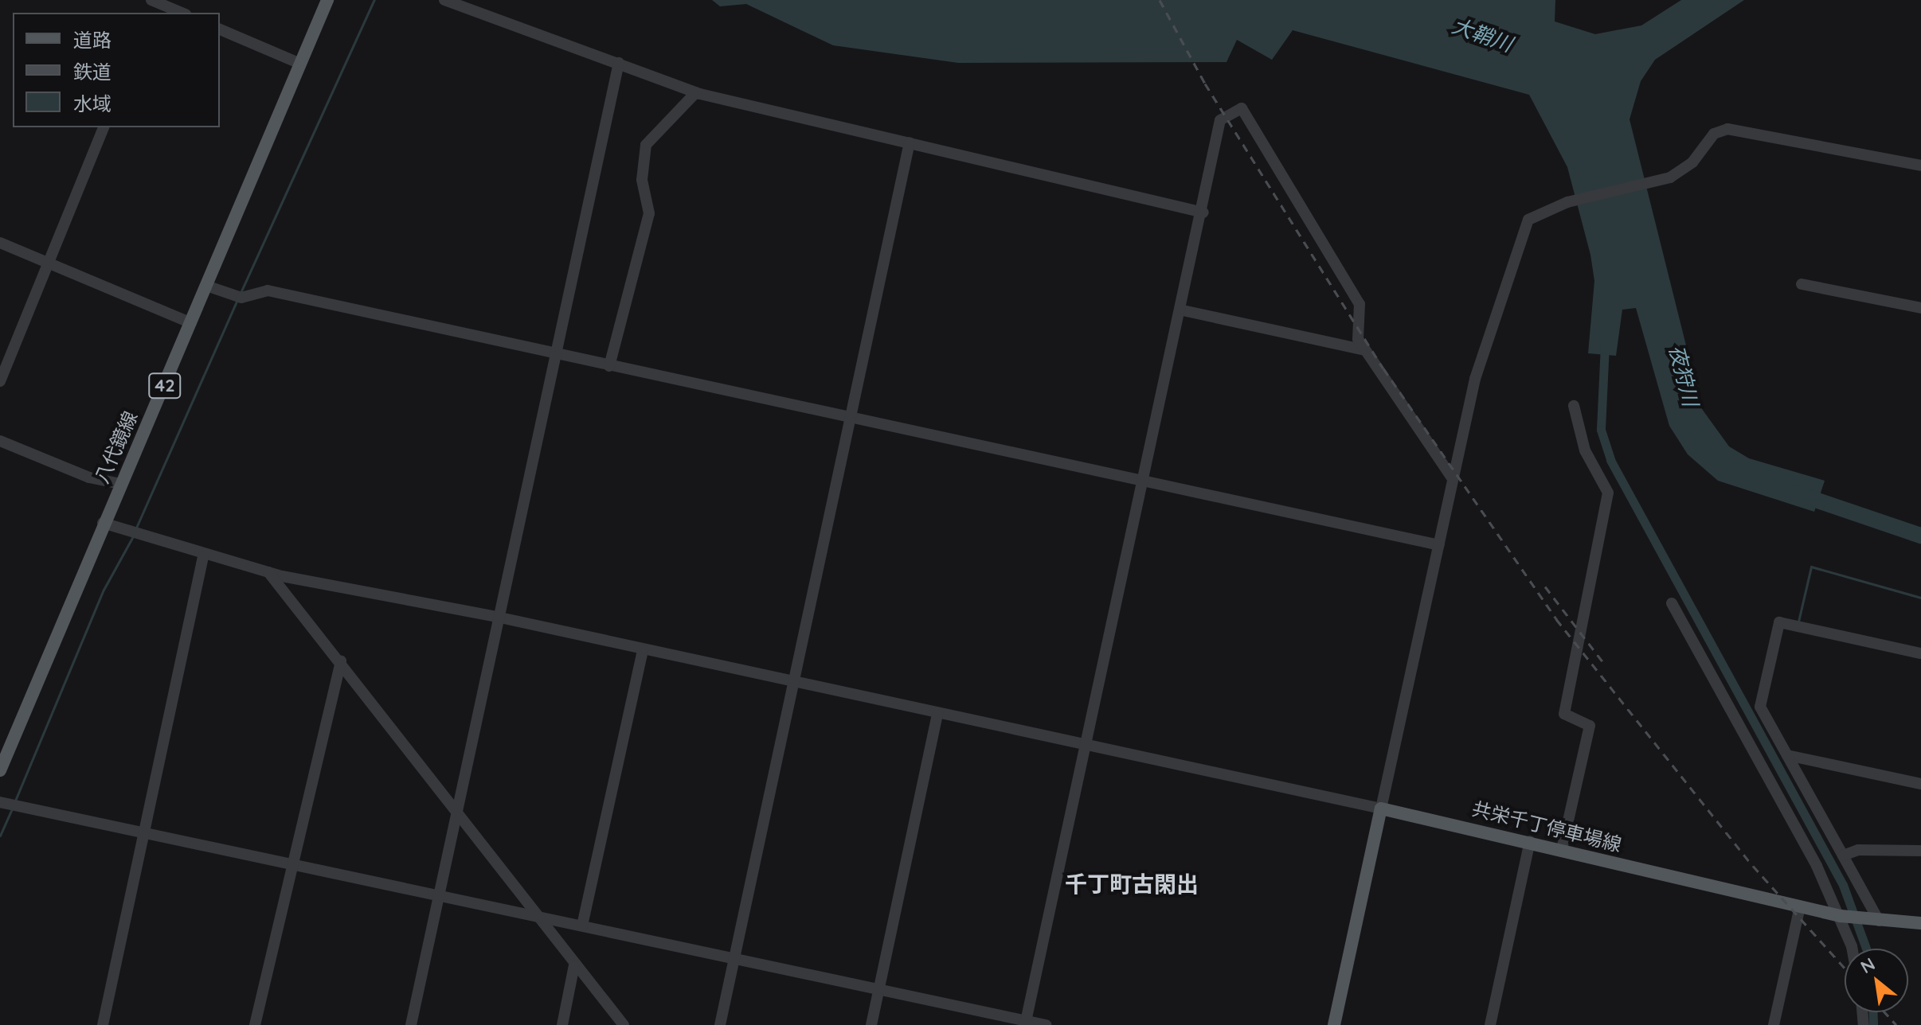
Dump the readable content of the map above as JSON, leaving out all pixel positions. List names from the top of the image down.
{
  "streets": {
    "main road": ["42", "八代鏡線", "共栄千丁停車場線"]
  },
  "districts": ["千丁町古閑出"],
  "water": ["大鞘川", "夜狩川"],
  "legend": ["道路", "鉄道", "水域"],
  "north": "top left"
}
